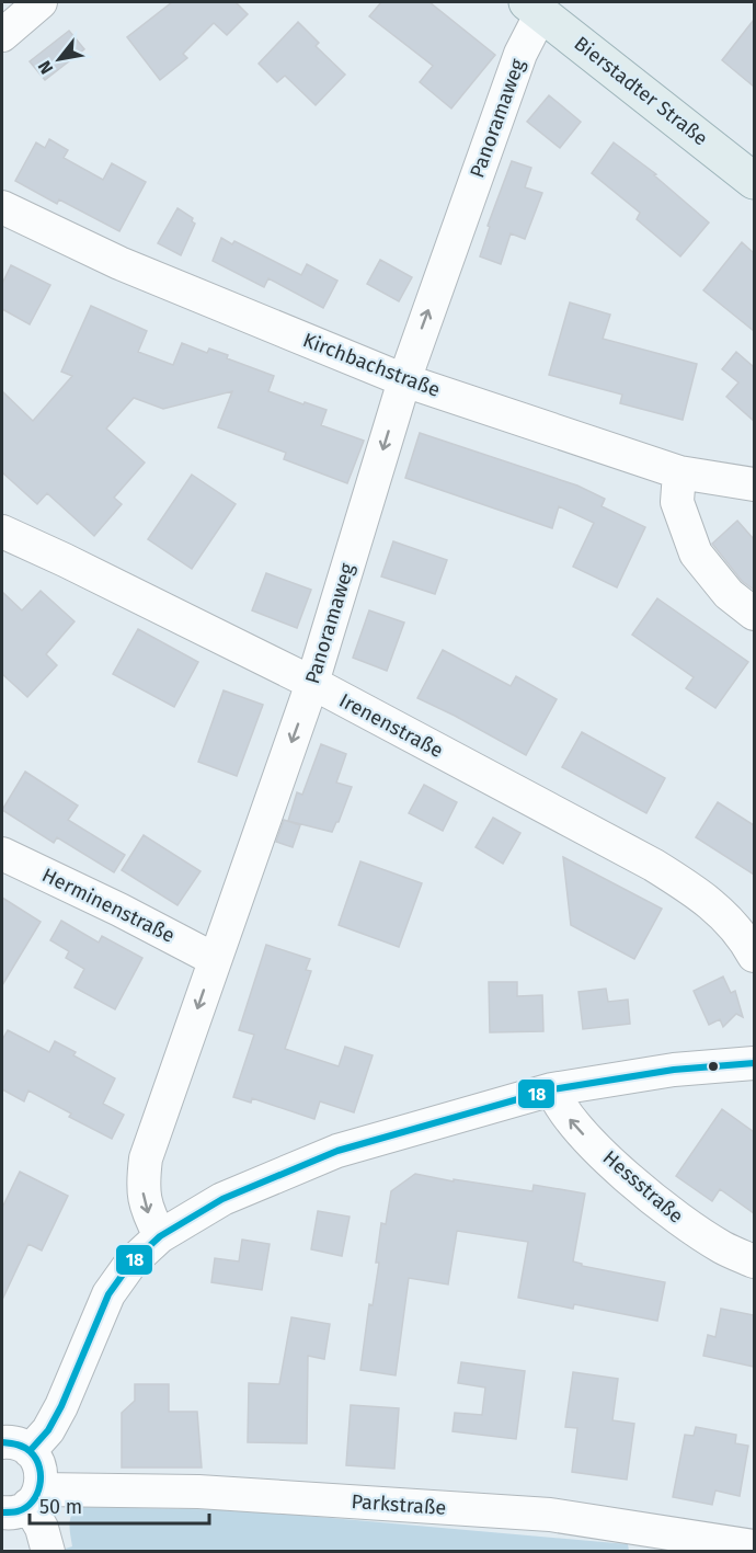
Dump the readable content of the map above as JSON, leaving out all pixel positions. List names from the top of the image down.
{
  "streets": {
    "main road": ["Bierstadter Straße"],
    "street": [
      "Panoramaweg",
      "Kirchbachstraße",
      "Irenenstraße",
      "Herminenstraße",
      "Hessstraße",
      "Parkstraße"
    ]
  },
  "crossings": [
    ["Bierstadter Straße", "Panoramaweg"],
    ["Panoramaweg", "Kirchbachstraße"],
    ["Panoramaweg", "Irenenstraße"],
    ["Panoramaweg", "Herminenstraße"]
  ],
  "one_way": ["Hessstraße"],
  "lines": ["transit line 18"],
  "scale_bar": "50 m",
  "north": "bottom left"
}
